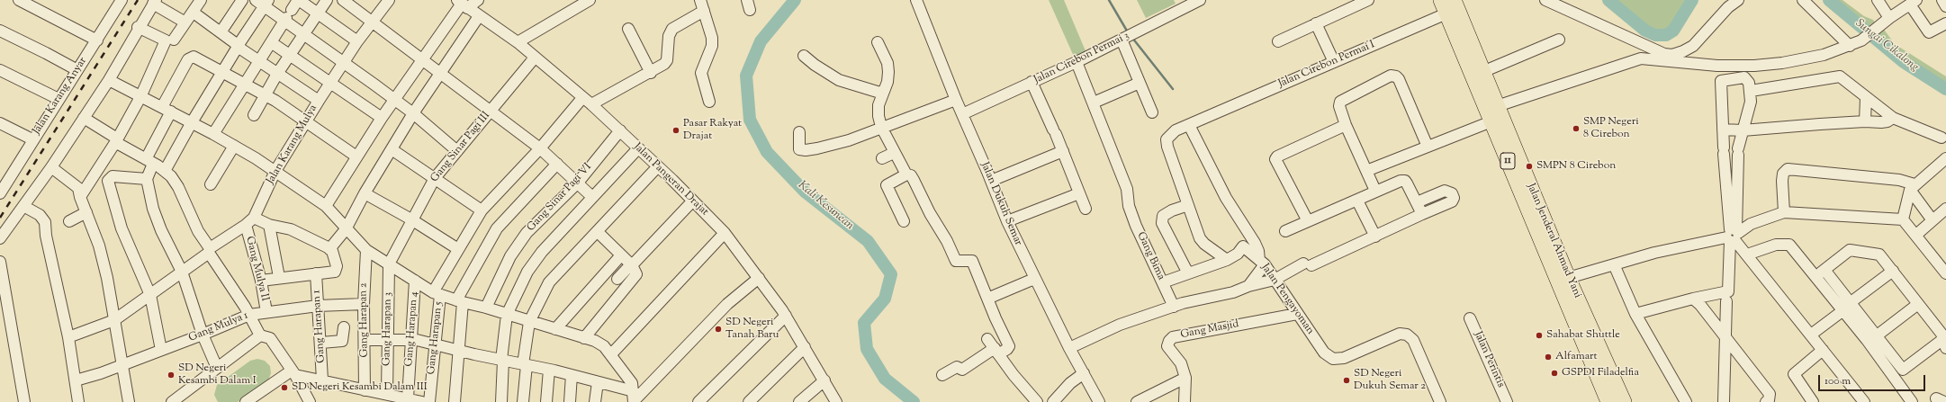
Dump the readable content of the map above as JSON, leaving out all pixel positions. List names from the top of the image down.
{
  "streets": {
    "highway": ["11", "Jalan Jenderal Ahmad Yani"],
    "street": [
      "Jalan Cirebon Permai 3",
      "Jalan Cirebon Permai I",
      "Jalan Karang Anyar",
      "Jalan Karang Mulya",
      "Gang Sinar Pagi III",
      "Jalan Pangeran Drajat",
      "Gang Sinar Pagi VI",
      "Jalan Dukuh Semar",
      "Gang Bima",
      "Gang Mulya II",
      "Jalan Pengayoman",
      "Gang Harapan 2",
      "Gang Harapan 1",
      "Gang Mulya 1",
      "Gang Harapan 3",
      "Gang Harapan 4",
      "Gang Masjid",
      "Gang Harapan 5",
      "Jalan Perintis"
    ]
  },
  "crossings": [
    ["Jalan Cirebon Permai 3", "Jalan Dukuh Semar"],
    ["Jalan Cirebon Permai 3", "Gang Bima"],
    ["Jalan Cirebon Permai I", "Jalan Jenderal Ahmad Yani"],
    ["Jalan Karang Mulya", "Gang Mulya II"],
    ["Gang Sinar Pagi III", "Jalan Pangeran Drajat"],
    ["Gang Sinar Pagi III", "Gang Harapan 3"],
    ["Jalan Pangeran Drajat", "Gang Sinar Pagi VI"],
    ["Gang Mulya II", "Gang Mulya 1"],
    ["Jalan Pengayoman", "Gang Masjid"],
    ["Gang Harapan 2", "Gang Mulya 1"],
    ["Gang Harapan 1", "Gang Mulya 1"]
  ],
  "water": ["Sungai Cikalong", "Kali Kesunean"],
  "places": [
    "SMP Negeri 8 Cirebon",
    "Pasar Rakyat Drajat",
    "SMPN 8 Cirebon",
    "SD Negeri Tanah Baru",
    "Sahabat Shuttle",
    "Alfamart",
    "GSPDI Filadelfia",
    "SD Negeri Kesambi Dalam I",
    "SD Negeri Dukuh Semar 2",
    "SD Negeri Kesambi Dalam III"
  ],
  "scale_bar": "100 m"
}
